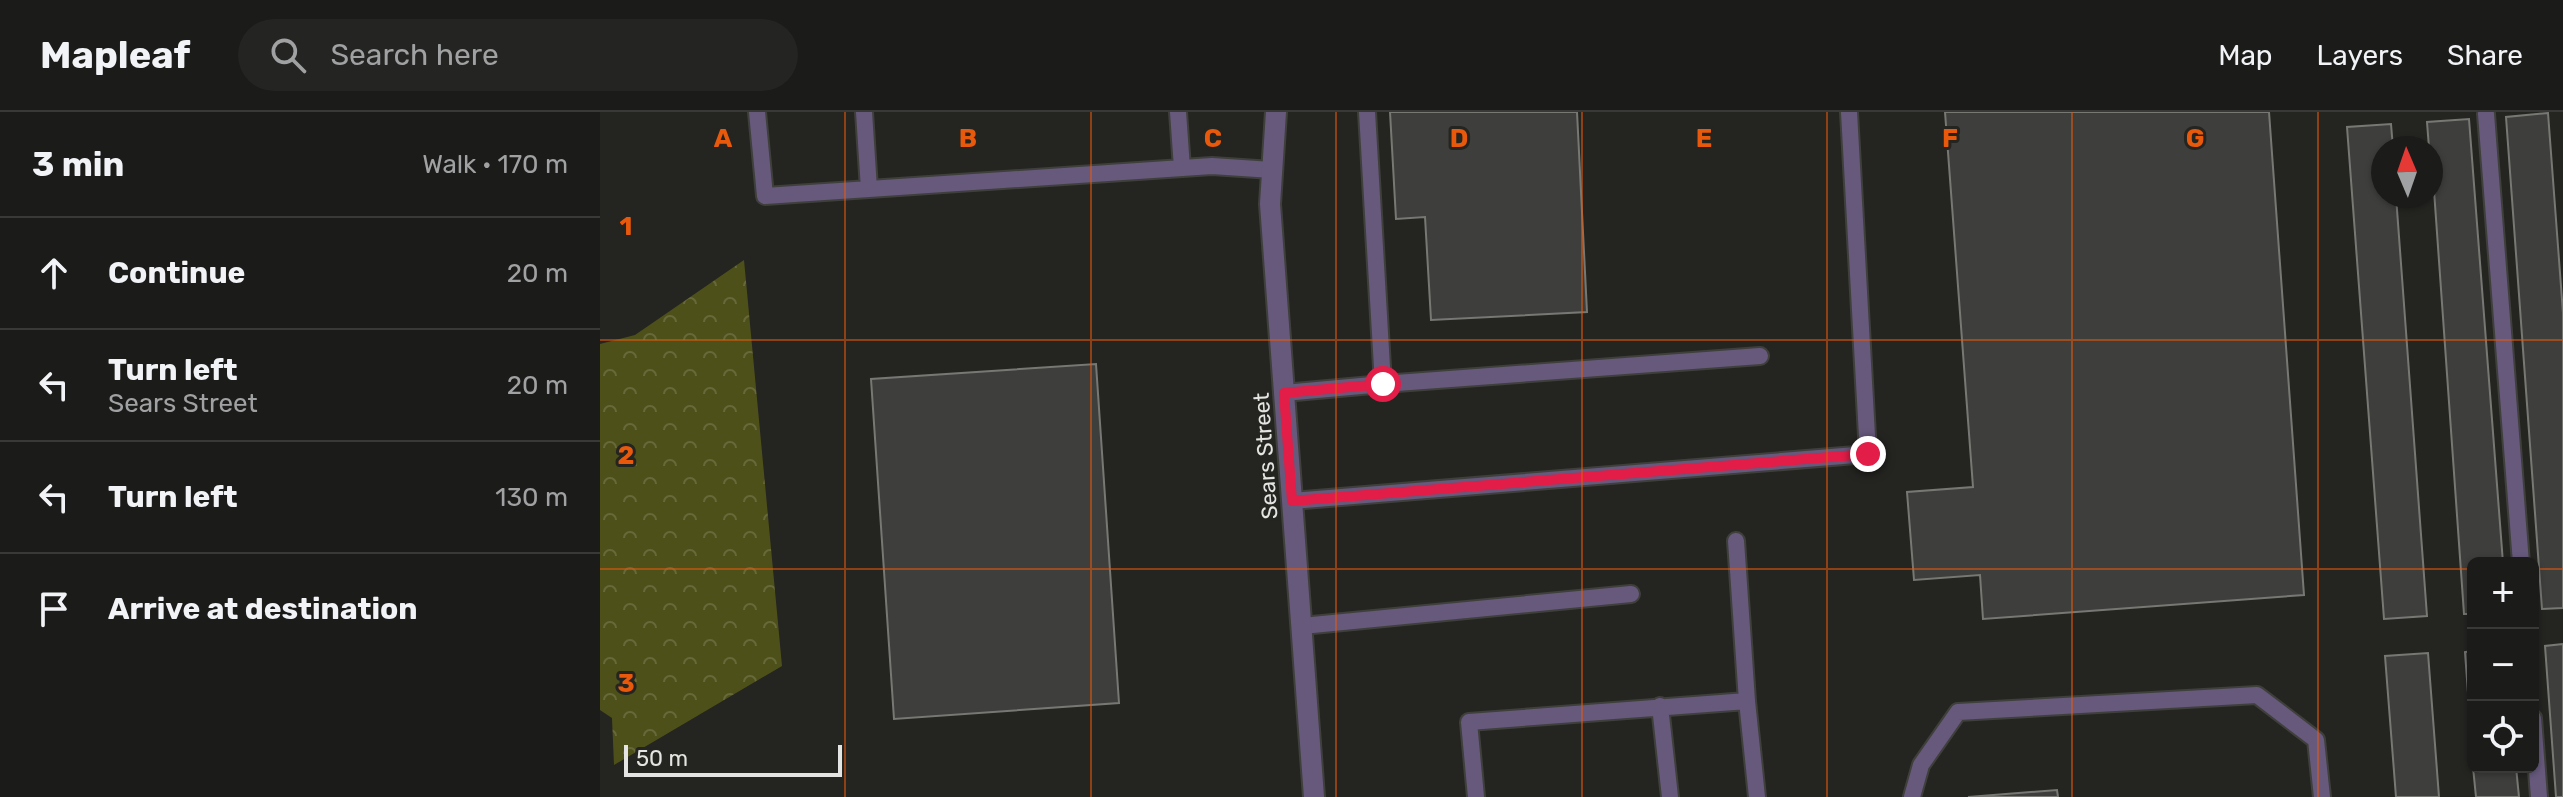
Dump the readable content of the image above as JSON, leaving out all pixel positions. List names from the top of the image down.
{
  "streets": {
    "street": ["Sears Street"]
  },
  "scale_bar": "50 m",
  "north": "top",
  "page": {
    "header": "Mapleaf",
    "search": "Search here",
    "nav": ["Map", "Layers", "Share"],
    "heading": ["3 min", "Walk · 170 m"],
    "list": [
      ["Continue", "20 m"],
      ["Turn left", "Sears Street", "20 m"],
      ["Turn left", "130 m"],
      "Arrive at destination"
    ],
    "map_buttons": ["+", "−"],
    "scale": "50 m"
  },
  "grid": {
    "columns": [
      "A",
      "B",
      "C",
      "D",
      "E",
      "F",
      "G"
    ],
    "rows": ["1", "2", "3"]
  }
}
